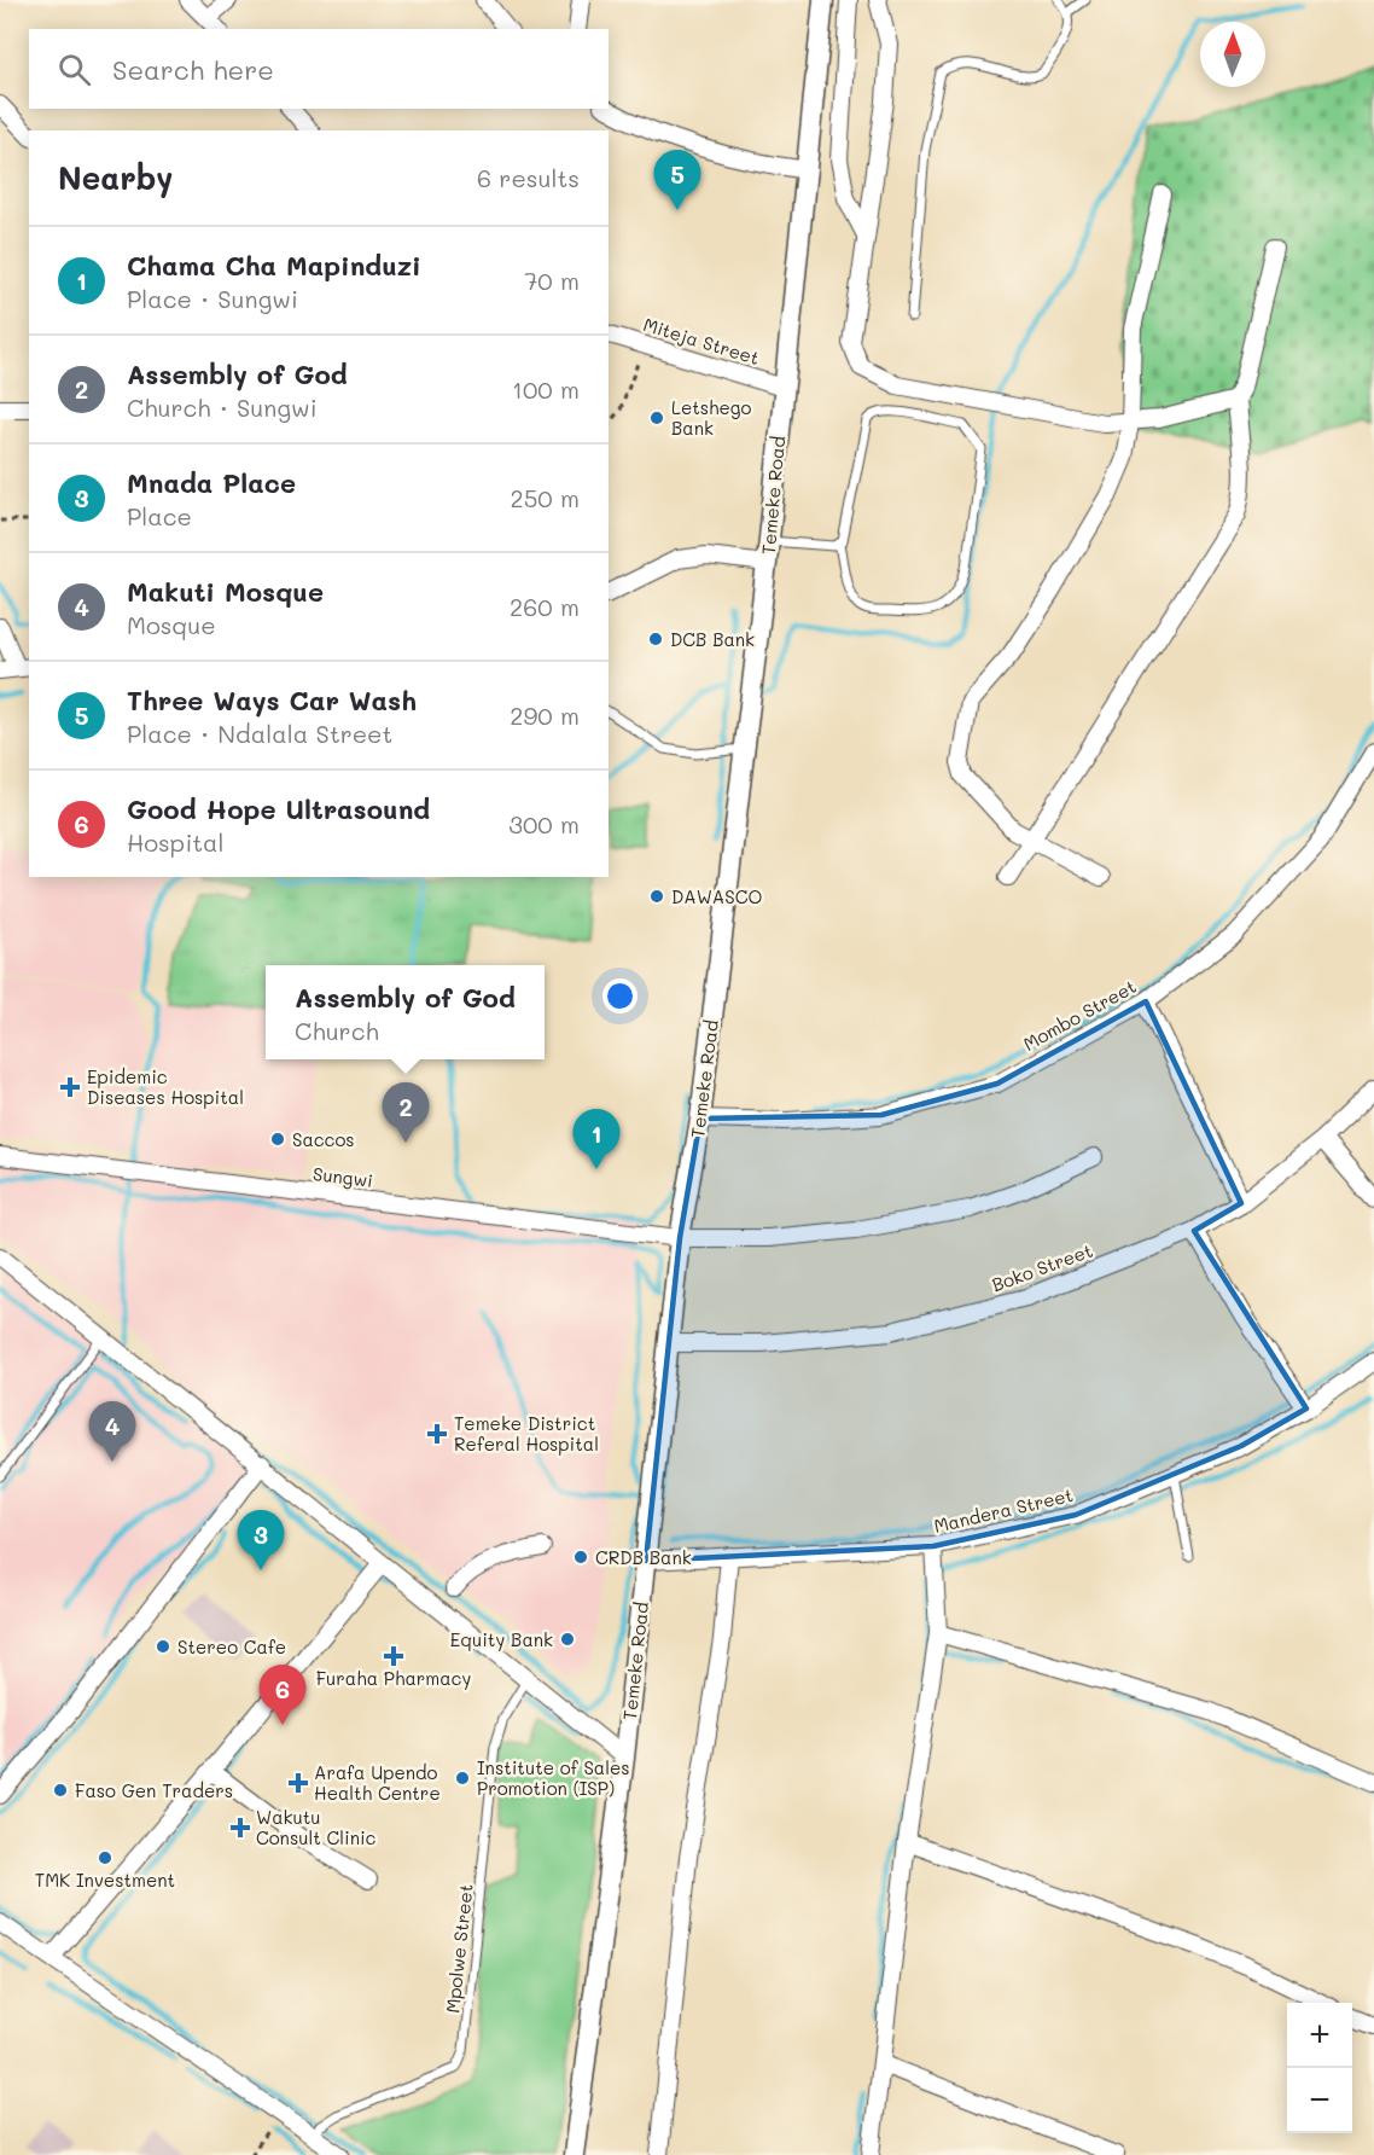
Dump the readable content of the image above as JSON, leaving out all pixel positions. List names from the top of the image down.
{
  "streets": {
    "street": [
      "Miteja Street",
      "Temeke Road",
      "Mombo Street",
      "Sungwi",
      "Boko Street",
      "Mandera Street"
    ],
    "lane": ["Mpolwe Street"]
  },
  "crossings": [
    ["Miteja Street", "Temeke Road"],
    ["Temeke Road", "Mombo Street"],
    ["Temeke Road", "Sungwi"],
    ["Temeke Road", "Boko Street"],
    ["Temeke Road", "Mandera Street"]
  ],
  "places": {
    "other": [
      "Letshego Bank",
      "DCB Bank",
      "DAWASCO",
      "Saccos",
      "CRDB Bank",
      "Equity Bank",
      "Stereo Cafe",
      "Institute of Sales Promotion (ISP)",
      "Faso Gen Traders",
      "TMK Investment"
    ],
    "health": [
      "Epidemic Diseases Hospital",
      "Temeke District Referal Hospital",
      "Furaha Pharmacy",
      "Arafa Upendo Health Centre",
      "Wakutu Consult Clinic"
    ]
  },
  "north": "top",
  "page": {
    "search": "Search here",
    "heading": ["Nearby", "6 results"],
    "pins": [
      "5",
      "2",
      "1",
      "4",
      "3",
      "6"
    ],
    "list": [
      {
        "mark": "1",
        "name": "Chama Cha Mapinduzi",
        "note": "Place · Sungwi",
        "value": "70 m"
      },
      {
        "mark": "2",
        "name": "Assembly of God",
        "note": "Church · Sungwi",
        "value": "100 m"
      },
      {
        "mark": "3",
        "name": "Mnada Place",
        "note": "Place",
        "value": "250 m"
      },
      {
        "mark": "4",
        "name": "Makuti Mosque",
        "note": "Mosque",
        "value": "260 m"
      },
      {
        "mark": "5",
        "name": "Three Ways Car Wash",
        "note": "Place · Ndalala Street",
        "value": "290 m"
      },
      {
        "mark": "6",
        "name": "Good Hope Ultrasound",
        "note": "Hospital",
        "value": "300 m"
      }
    ],
    "popup": ["Assembly of God", "Church"],
    "map_buttons": ["+", "−"]
  }
}
